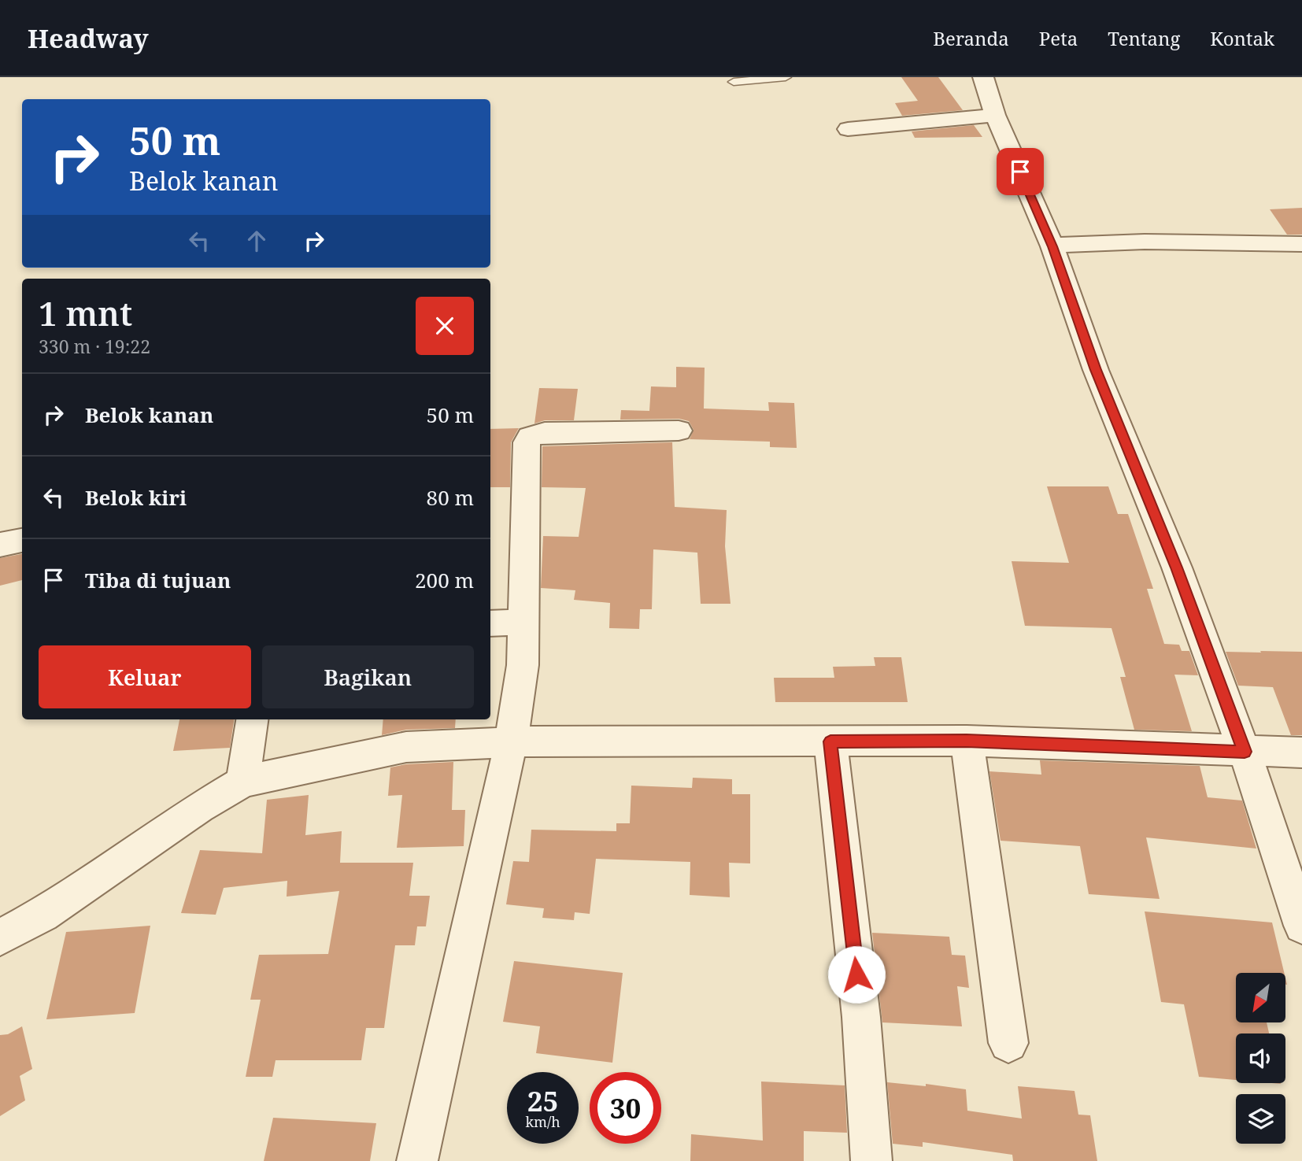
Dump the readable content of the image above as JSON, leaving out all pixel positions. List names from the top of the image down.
{
  "north": "bottom left",
  "page": {
    "header": "Headway",
    "nav": [
      "Beranda",
      "Peta",
      "Tentang",
      "Kontak"
    ],
    "turn": ["50 m", "Belok kanan"],
    "heading": ["1 mnt", "330 m · 19:22"],
    "list": [
      {
        "name": "Belok kanan",
        "value": "50 m"
      },
      {
        "name": "Belok kiri",
        "value": "80 m"
      },
      {
        "name": "Tiba di tujuan",
        "value": "200 m"
      }
    ],
    "buttons": ["Keluar", "Bagikan"],
    "speed": "25 km/h",
    "limit": "30"
  }
}
